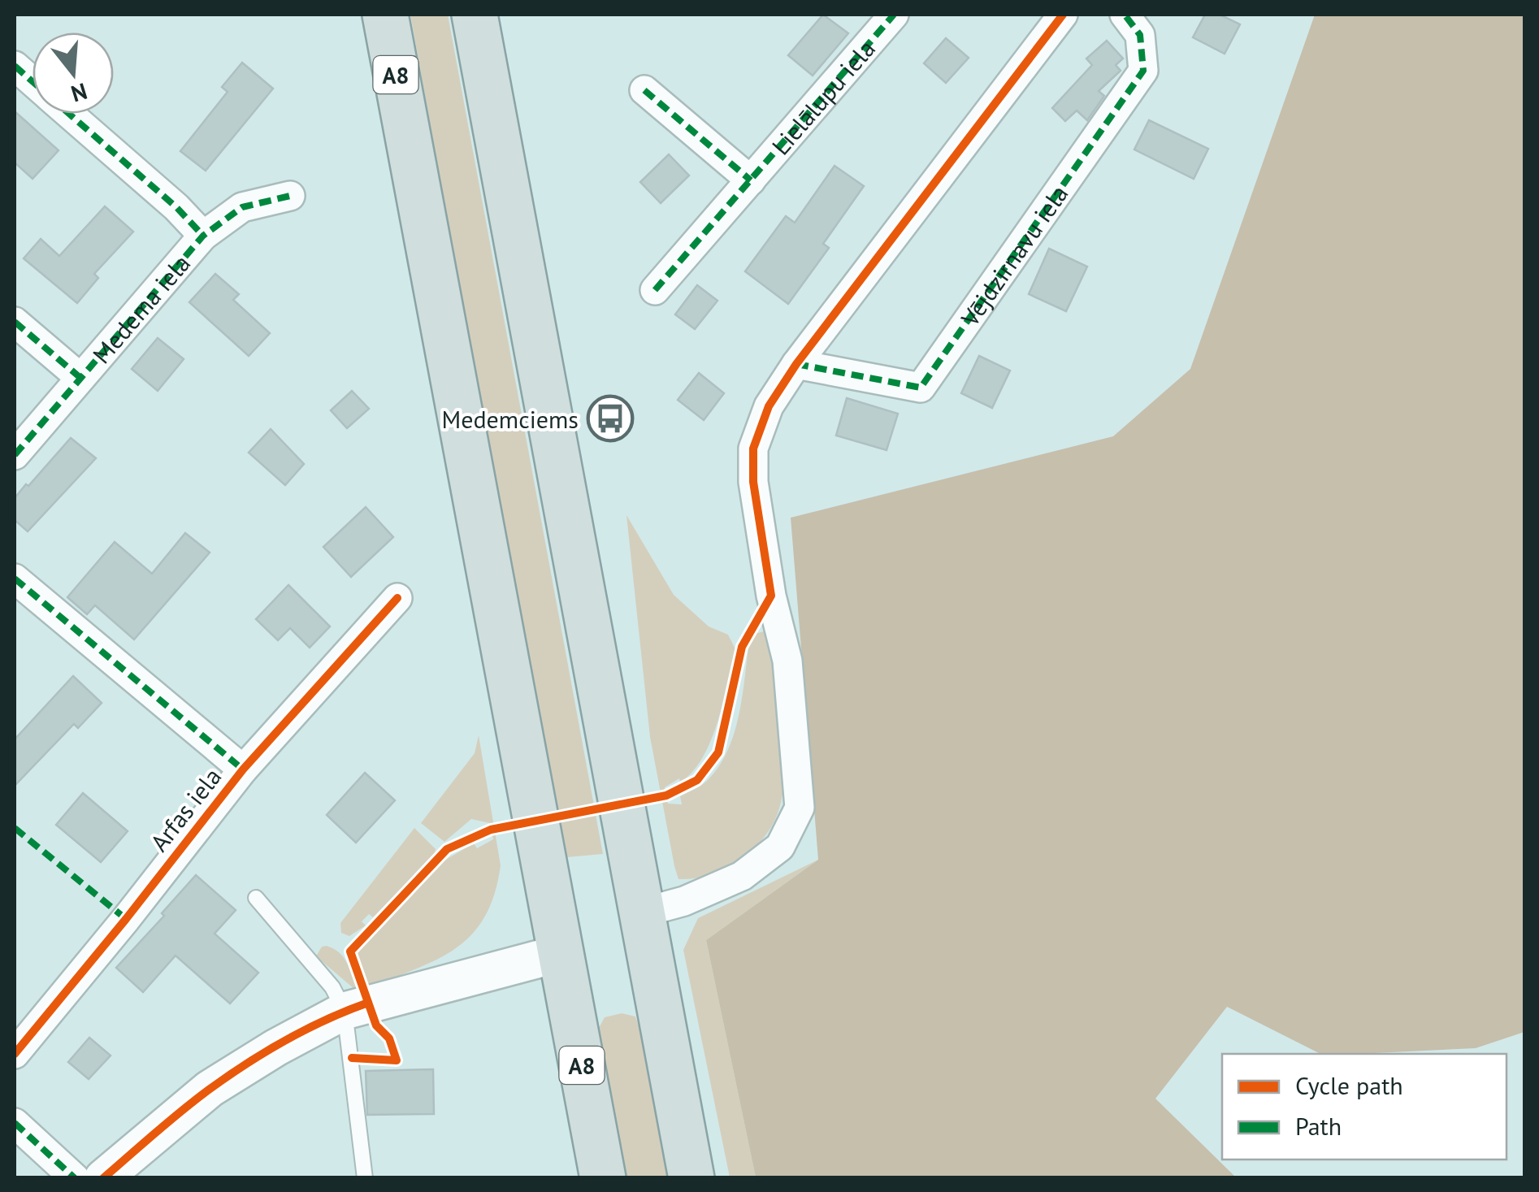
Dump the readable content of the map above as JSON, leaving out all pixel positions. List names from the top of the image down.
{
  "streets": {
    "highway": ["A8"],
    "street": [
      "Lielālupu iela",
      "Vējdzirnavu iela",
      "Medema iela",
      "Arfas iela"
    ]
  },
  "places": {
    "bus stop": ["Medemciems"]
  },
  "legend": ["Cycle path", "Path"],
  "north": "bottom"
}
